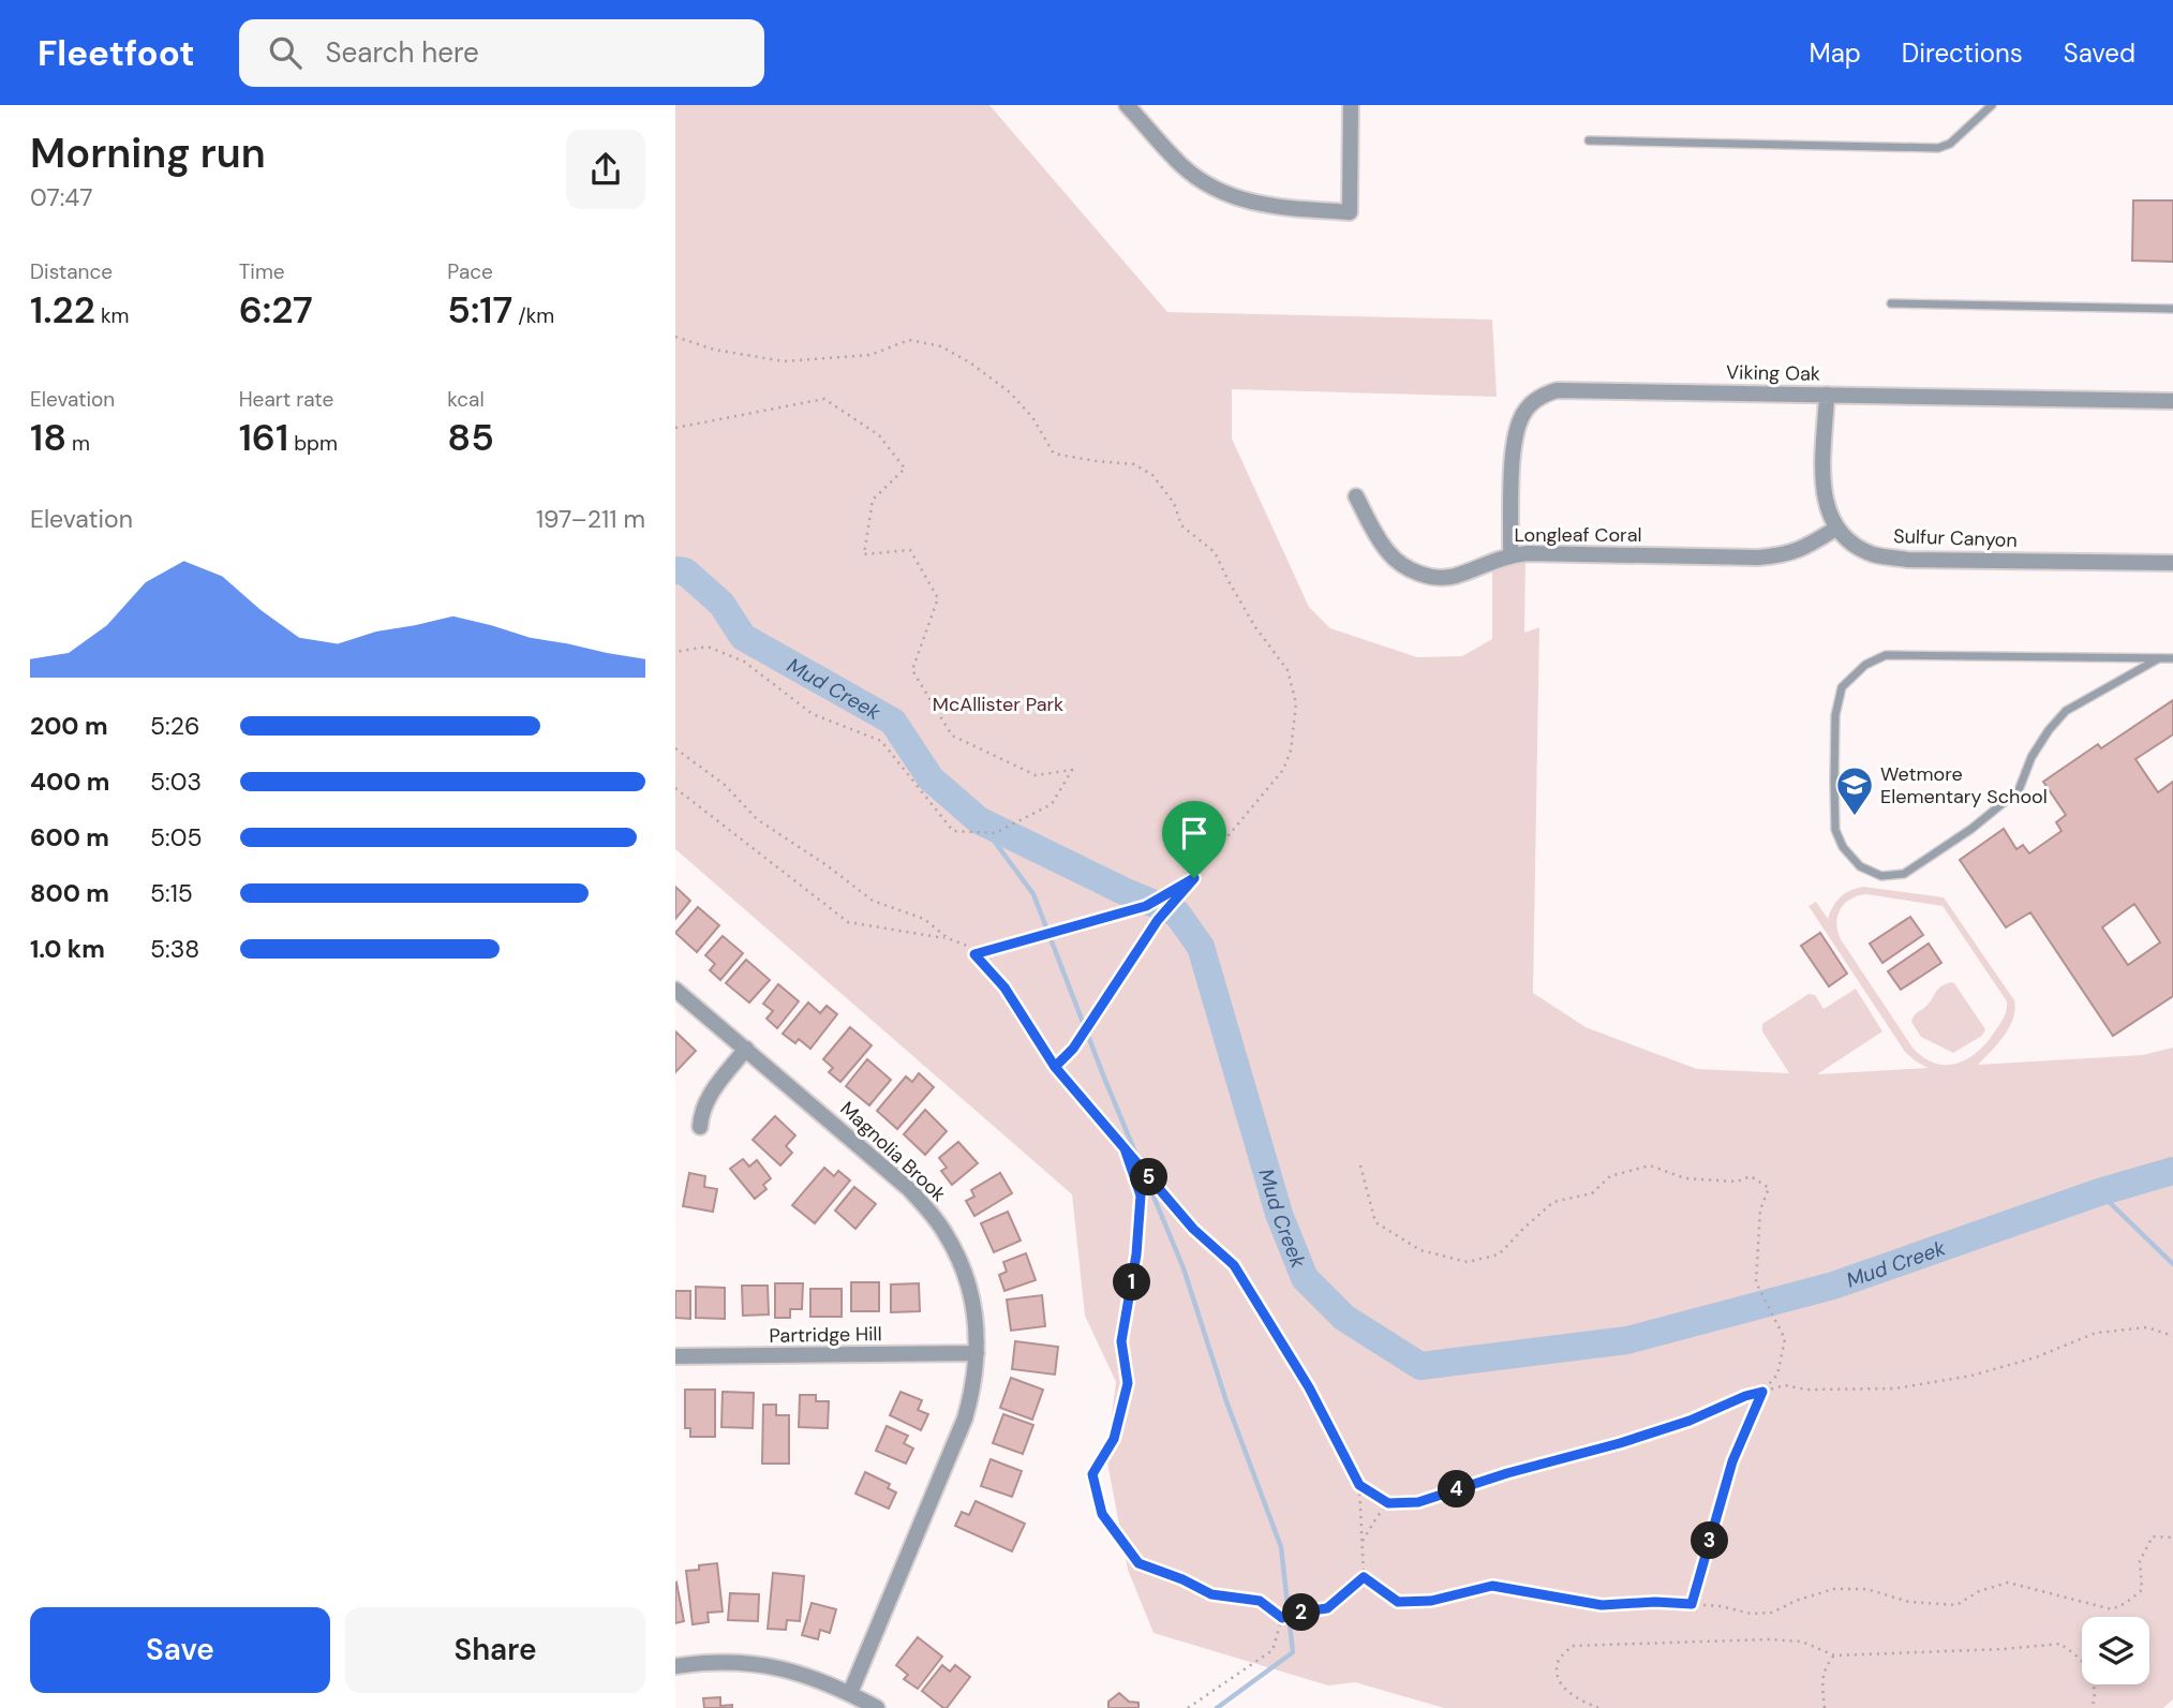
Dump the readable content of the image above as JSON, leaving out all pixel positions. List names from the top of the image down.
{
  "streets": {
    "street": [
      "Viking Oak",
      "Longleaf Coral",
      "Sulfur Canyon",
      "Magnolia Brook",
      "Partridge Hill"
    ]
  },
  "crossings": [
    ["Viking Oak", "Longleaf Coral"],
    ["Viking Oak", "Sulfur Canyon"],
    ["Longleaf Coral", "Sulfur Canyon"],
    ["Magnolia Brook", "Partridge Hill"]
  ],
  "water": ["Mud Creek"],
  "parks": ["McAllister Park"],
  "places": {
    "school or university": ["Wetmore Elementary School"]
  },
  "page": {
    "header": "Fleetfoot",
    "search": "Search here",
    "nav": ["Map", "Directions", "Saved"],
    "heading": ["Morning run", "07:47"],
    "stats": [
      ["Distance", "1.22 km"],
      ["Time", "6:27"],
      ["Pace", "5:17 /km"],
      ["Elevation", "18 m"],
      ["Heart rate", "161 bpm"],
      ["kcal", "85"]
    ],
    "chart": ["Elevation", "197–211 m"],
    "list": [
      {
        "name": "200 m",
        "note": "5:26"
      },
      {
        "name": "400 m",
        "note": "5:03"
      },
      {
        "name": "600 m",
        "note": "5:05"
      },
      {
        "name": "800 m",
        "note": "5:15"
      },
      {
        "name": "1.0 km",
        "note": "5:38"
      }
    ],
    "pins": [
      "5",
      "1",
      "4",
      "3",
      "2"
    ],
    "buttons": ["Save", "Share"]
  }
}
